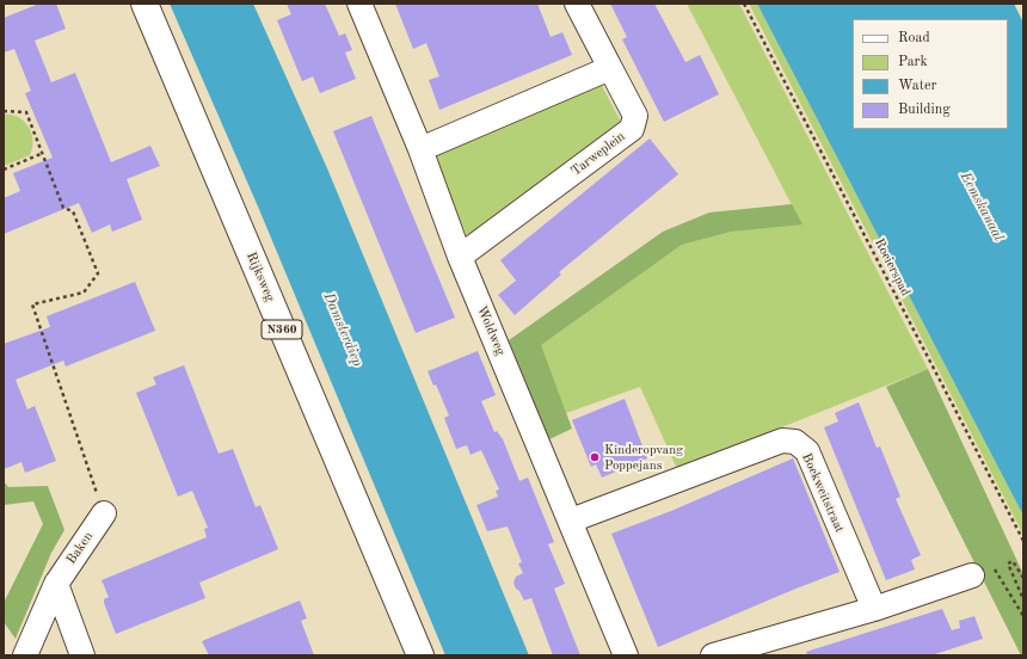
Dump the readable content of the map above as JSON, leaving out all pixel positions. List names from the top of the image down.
{
  "streets": {
    "main road": ["Rijksweg", "N360"],
    "street": [
      "Tarweplein",
      "Woldweg",
      "Boekweitstraat",
      "Baken"
    ],
    "path": ["Roeierspad"]
  },
  "crossings": [
    ["Tarweplein", "Woldweg"],
    ["Woldweg", "Boekweitstraat"]
  ],
  "water": ["Eemskanaal", "Damsterdiep"],
  "places": ["Kinderopvang Poppejans"],
  "legend": [
    "Road",
    "Park",
    "Water",
    "Building"
  ]
}
